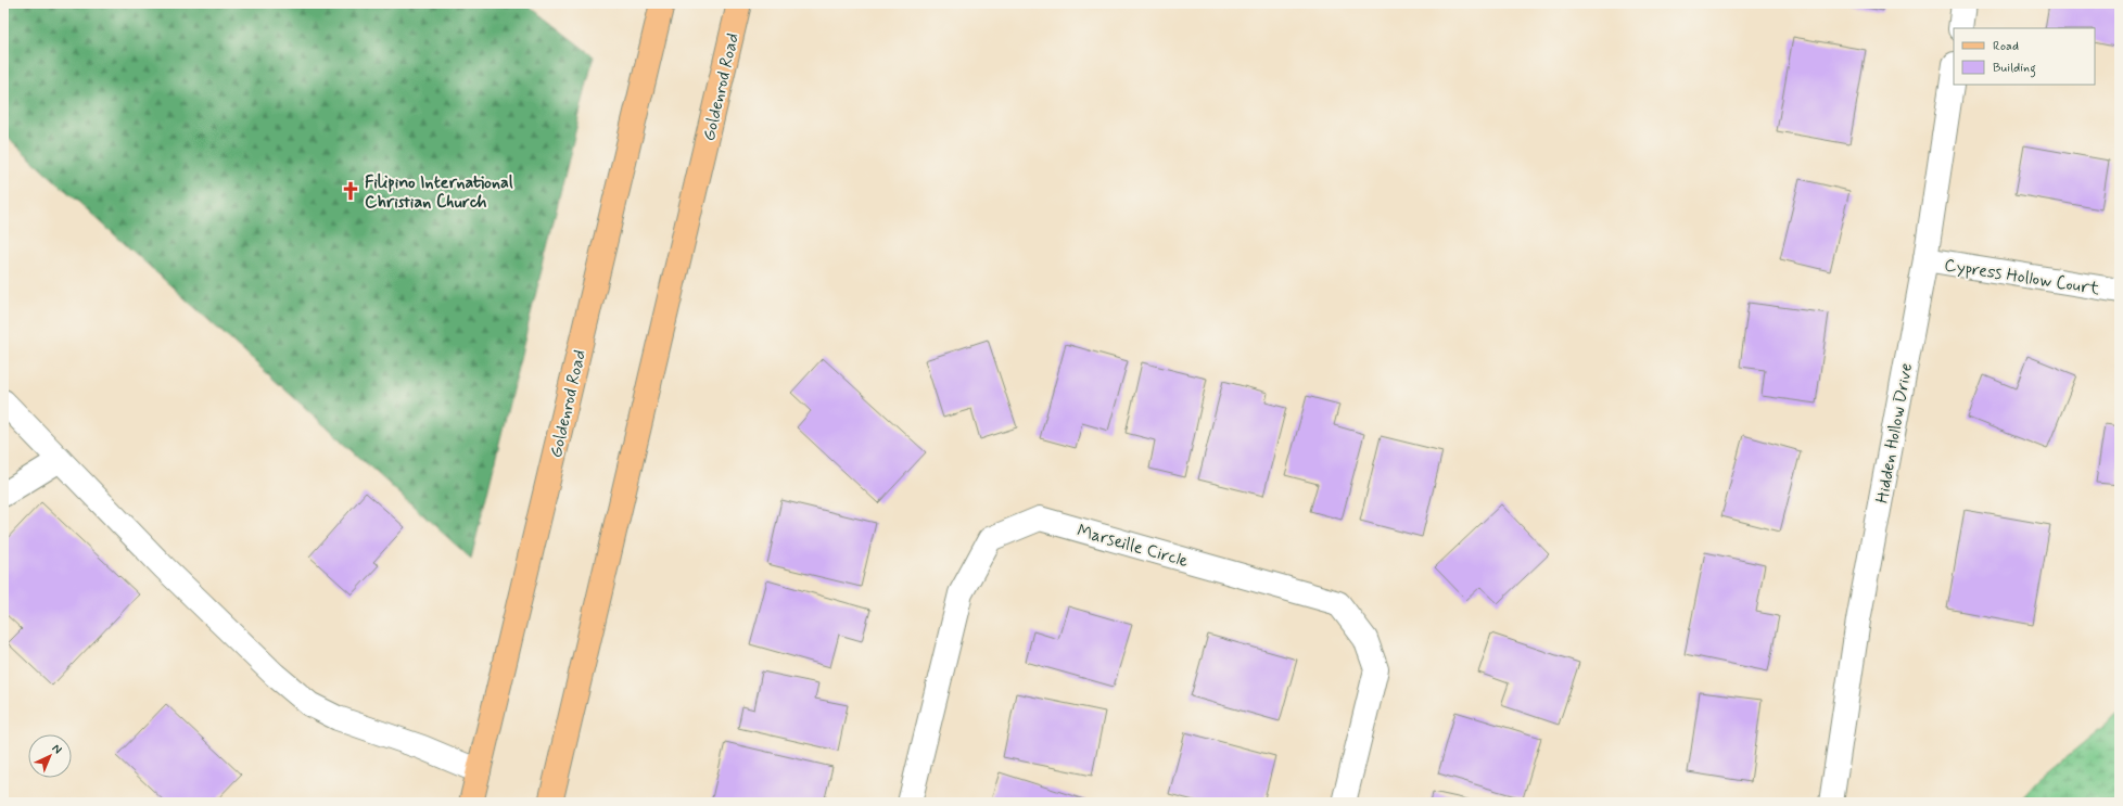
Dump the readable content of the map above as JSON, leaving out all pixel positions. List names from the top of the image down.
{
  "streets": {
    "main road": ["Goldenrod Road"],
    "street": ["Cypress Hollow Court", "Hidden Hollow Drive", "Marseille Circle"]
  },
  "crossings": [
    ["Cypress Hollow Court", "Hidden Hollow Drive"]
  ],
  "places": {
    "church": ["Filipino International Christian Church"]
  },
  "legend": ["Road", "Building"],
  "north": "top right"
}
